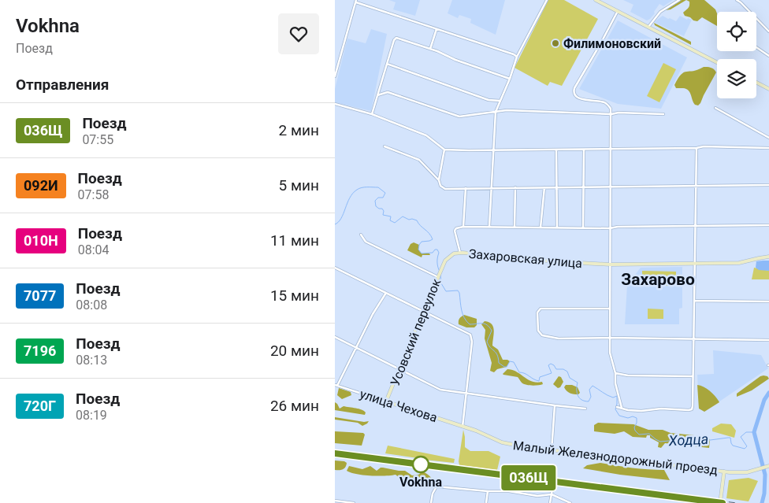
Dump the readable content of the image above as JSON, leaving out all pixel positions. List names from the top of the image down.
{
  "streets": {
    "street": [
      "Захаровская улица",
      "Усовский переулок",
      "улица Чехова",
      "Малый Железнодорожный проезд"
    ]
  },
  "crossings": [
    ["Захаровская улица", "Усовский переулок"],
    ["Усовский переулок", "улица Чехова"],
    ["улица Чехова", "Малый Железнодорожный проезд"]
  ],
  "districts": ["Захарово"],
  "water": ["Ходца"],
  "places": ["Филимоновский", "Vokhna"],
  "page": {
    "heading": [
      ["Vokhna", "Поезд"],
      "Отправления"
    ],
    "on_map": "036Щ",
    "list": [
      {
        "mark": "036Щ",
        "name": "Поезд",
        "note": "07:55",
        "value": "2 мин"
      },
      {
        "mark": "092И",
        "name": "Поезд",
        "note": "07:58",
        "value": "5 мин"
      },
      {
        "mark": "010Н",
        "name": "Поезд",
        "note": "08:04",
        "value": "11 мин"
      },
      {
        "mark": "7077",
        "name": "Поезд",
        "note": "08:08",
        "value": "15 мин"
      },
      {
        "mark": "7196",
        "name": "Поезд",
        "note": "08:13",
        "value": "20 мин"
      },
      {
        "mark": "720Г",
        "name": "Поезд",
        "note": "08:19",
        "value": "26 мин"
      }
    ]
  }
}
